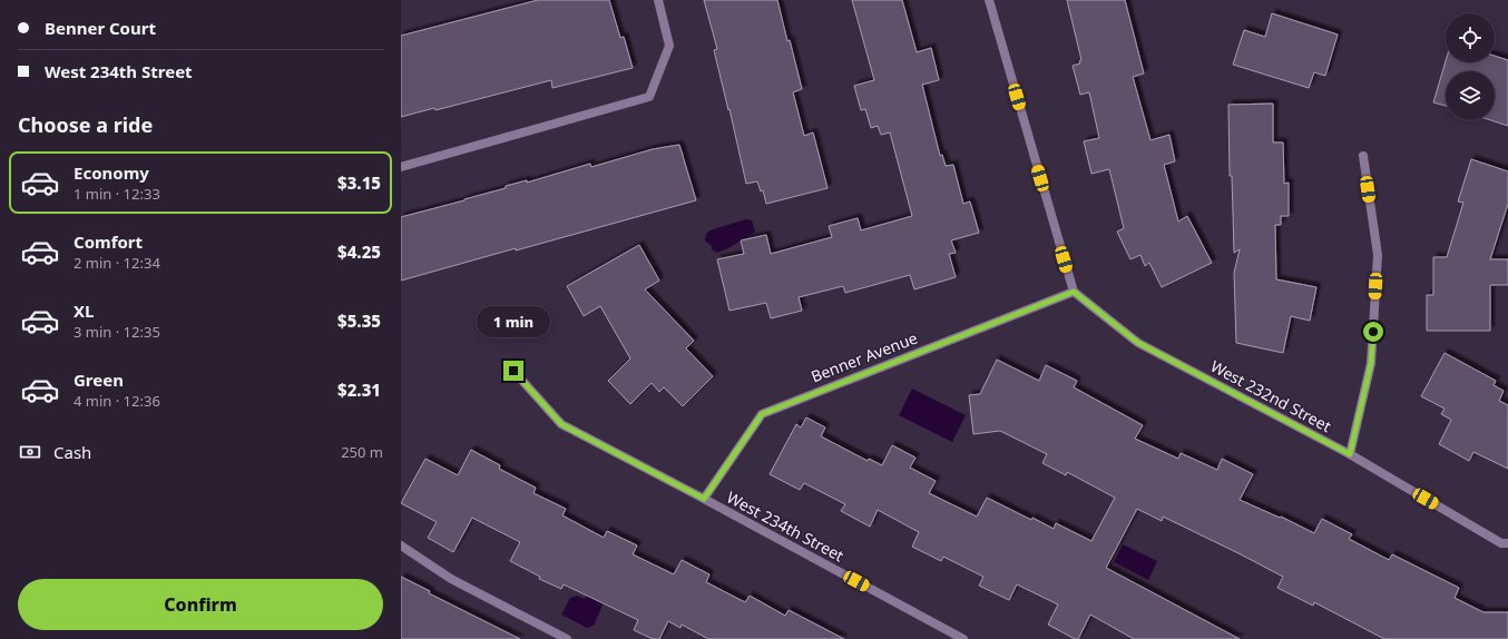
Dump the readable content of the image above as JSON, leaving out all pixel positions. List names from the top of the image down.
{
  "streets": {
    "street": ["Benner Avenue", "West 232nd Street", "West 234th Street"]
  },
  "crossings": [
    ["Benner Avenue", "West 232nd Street"],
    ["Benner Avenue", "West 234th Street"]
  ],
  "page": {
    "banner": ["Benner Court", "West 234th Street"],
    "heading": "Choose a ride",
    "list": [
      {
        "name": "Economy",
        "note": "1 min · 12:33",
        "value": "$3.15"
      },
      {
        "name": "Comfort",
        "note": "2 min · 12:34",
        "value": "$4.25"
      },
      {
        "name": "XL",
        "note": "3 min · 12:35",
        "value": "$5.35"
      },
      {
        "name": "Green",
        "note": "4 min · 12:36",
        "value": "$2.31"
      }
    ],
    "bubble": "1 min",
    "pay": ["Cash", "250 m"],
    "buttons": "Confirm"
  }
}
